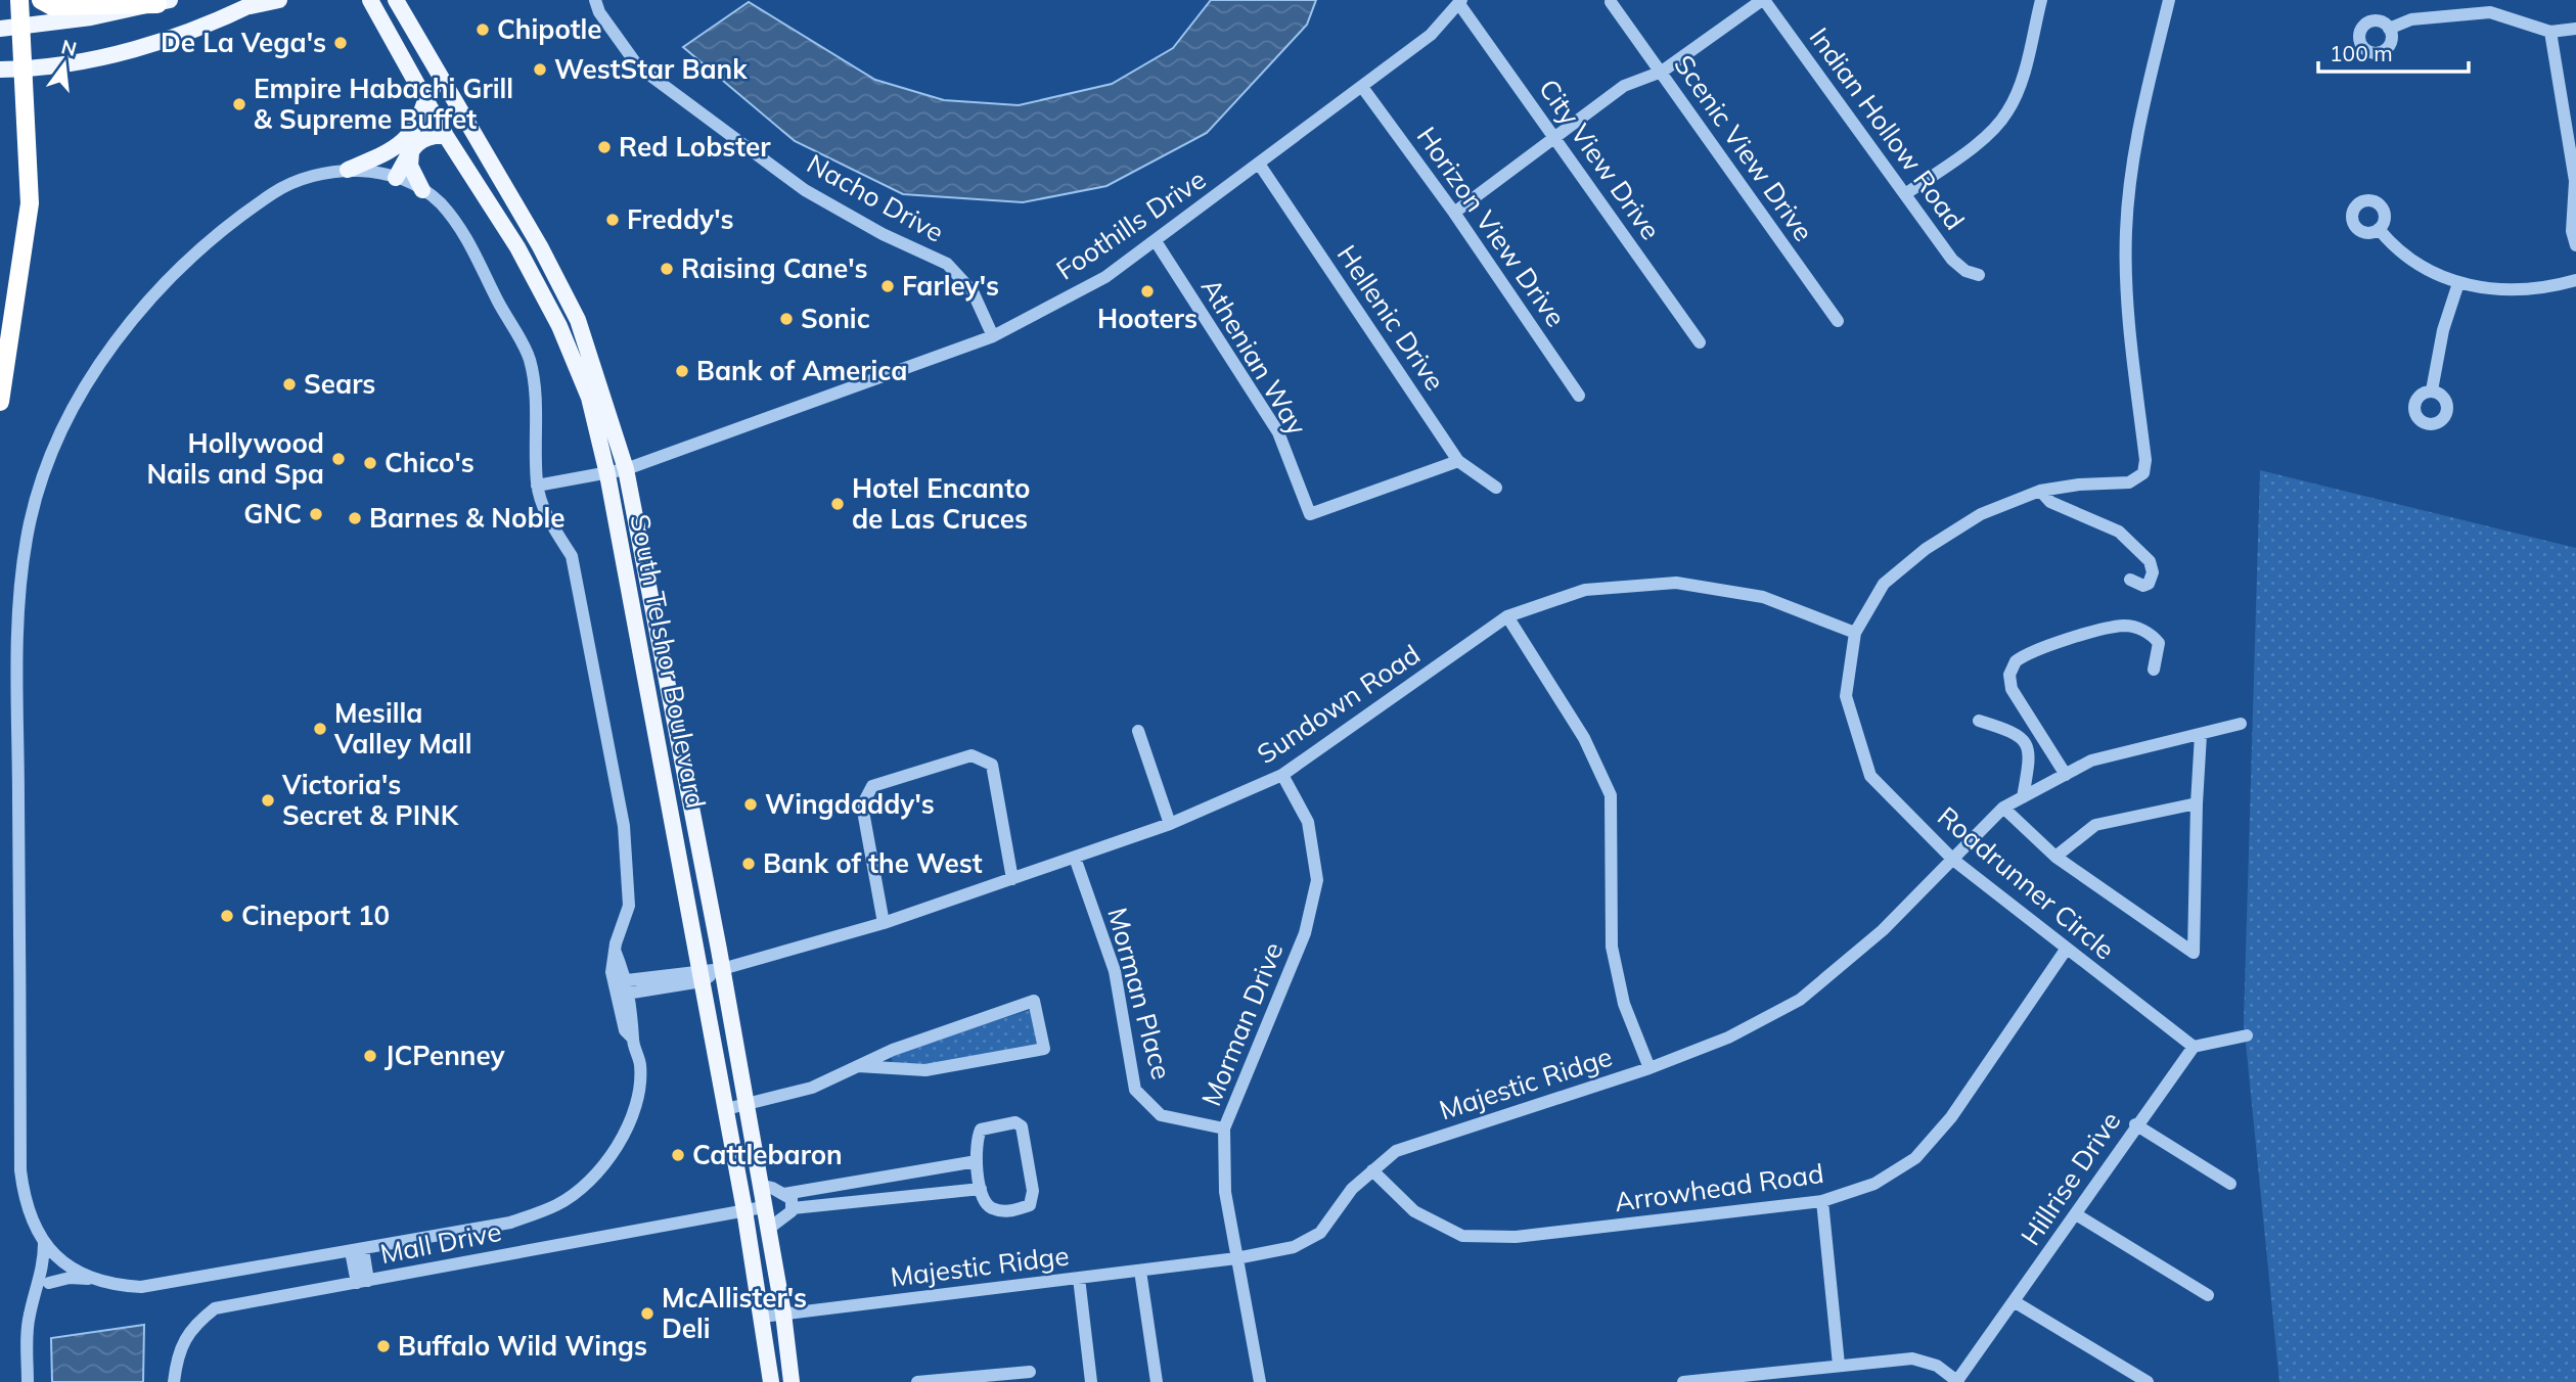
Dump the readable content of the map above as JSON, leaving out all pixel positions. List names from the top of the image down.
{
  "streets": {
    "main road": ["South Telshor Boulevard"],
    "street": [
      "Indian Hollow Road",
      "Scenic View Drive",
      "City View Drive",
      "Nacho Drive",
      "Foothills Drive",
      "Horizon View Drive",
      "Hellenic Drive",
      "Athenian Way",
      "Sundown Road",
      "Roadrunner Circle",
      "Morman Place",
      "Morman Drive",
      "Majestic Ridge",
      "Hillrise Drive",
      "Arrowhead Road",
      "Mall Drive"
    ]
  },
  "crossings": [
    ["City View Drive", "Foothills Drive"],
    ["Nacho Drive", "Foothills Drive"],
    ["Foothills Drive", "Horizon View Drive"],
    ["Foothills Drive", "Hellenic Drive"],
    ["Foothills Drive", "Athenian Way"],
    ["Foothills Drive", "South Telshor Boulevard"],
    ["Hellenic Drive", "Athenian Way"],
    ["South Telshor Boulevard", "Sundown Road"],
    ["South Telshor Boulevard", "Majestic Ridge"],
    ["South Telshor Boulevard", "Mall Drive"],
    ["Sundown Road", "Roadrunner Circle"],
    ["Sundown Road", "Morman Place"],
    ["Sundown Road", "Morman Drive"],
    ["Roadrunner Circle", "Majestic Ridge"],
    ["Roadrunner Circle", "Hillrise Drive"],
    ["Roadrunner Circle", "Arrowhead Road"],
    ["Morman Place", "Morman Drive"],
    ["Morman Drive", "Majestic Ridge"],
    ["Majestic Ridge", "Arrowhead Road"]
  ],
  "places": [
    "Chipotle",
    "De La Vega's",
    "WestStar Bank",
    "Empire Habachi Grill & Supreme Buffet",
    "Red Lobster",
    "Freddy's",
    "Raising Cane's",
    "Farley's",
    "Hooters",
    "Sonic",
    "Bank of America",
    "Sears",
    "Hollywood Nails and Spa",
    "Chico's",
    "Hotel Encanto de Las Cruces",
    "GNC",
    "Barnes & Noble",
    "Mesilla Valley Mall",
    "Victoria's Secret & PINK",
    "Wingdaddy's",
    "Bank of the West",
    "Cineport 10",
    "JCPenney",
    "Cattlebaron",
    "McAllister's Deli",
    "Buffalo Wild Wings"
  ],
  "scale_bar": "100 m",
  "north": "top"
}
